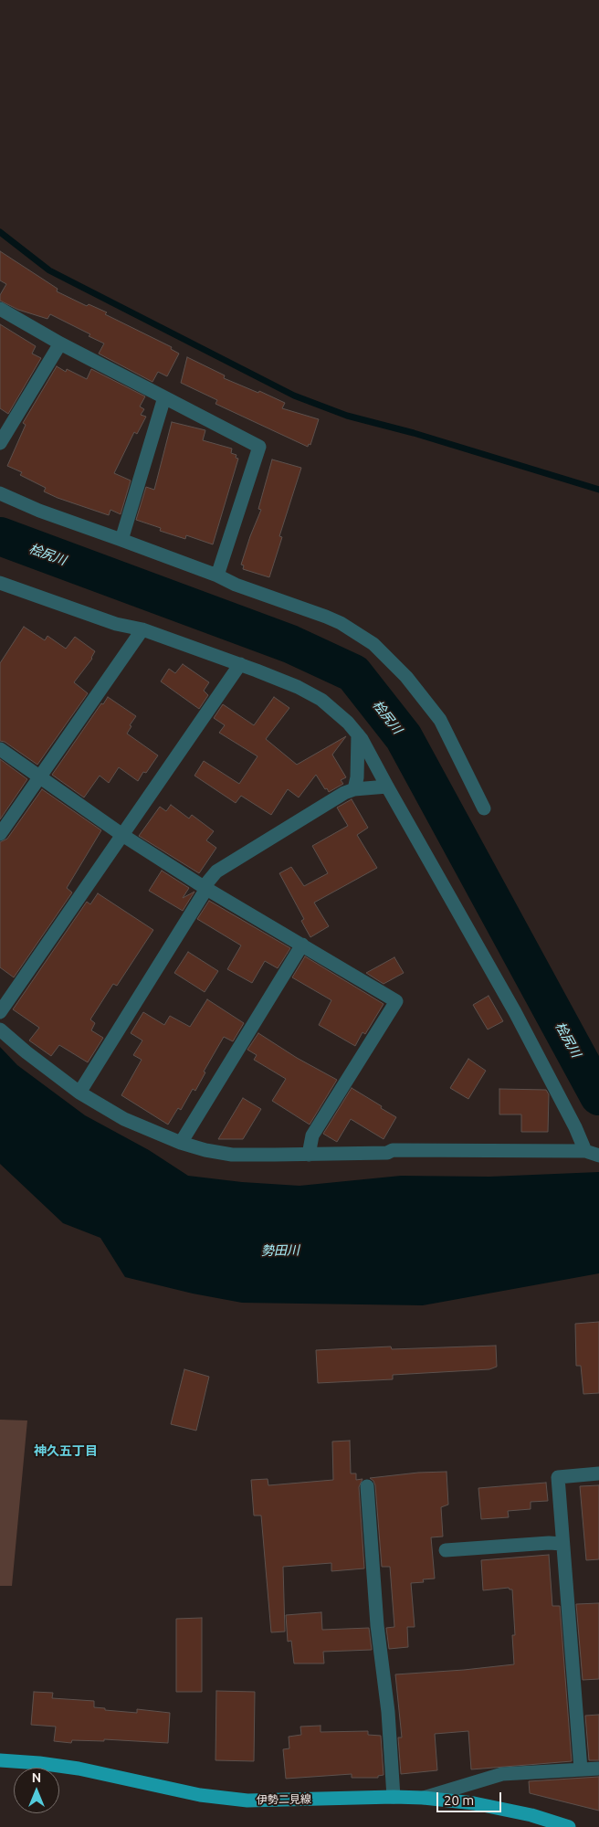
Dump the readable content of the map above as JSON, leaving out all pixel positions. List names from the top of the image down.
{
  "streets": {
    "main road": ["伊勢二見線"]
  },
  "districts": ["神久五丁目"],
  "water": ["桧尻川", "勢田川"],
  "scale_bar": "20 m",
  "north": "top"
}
